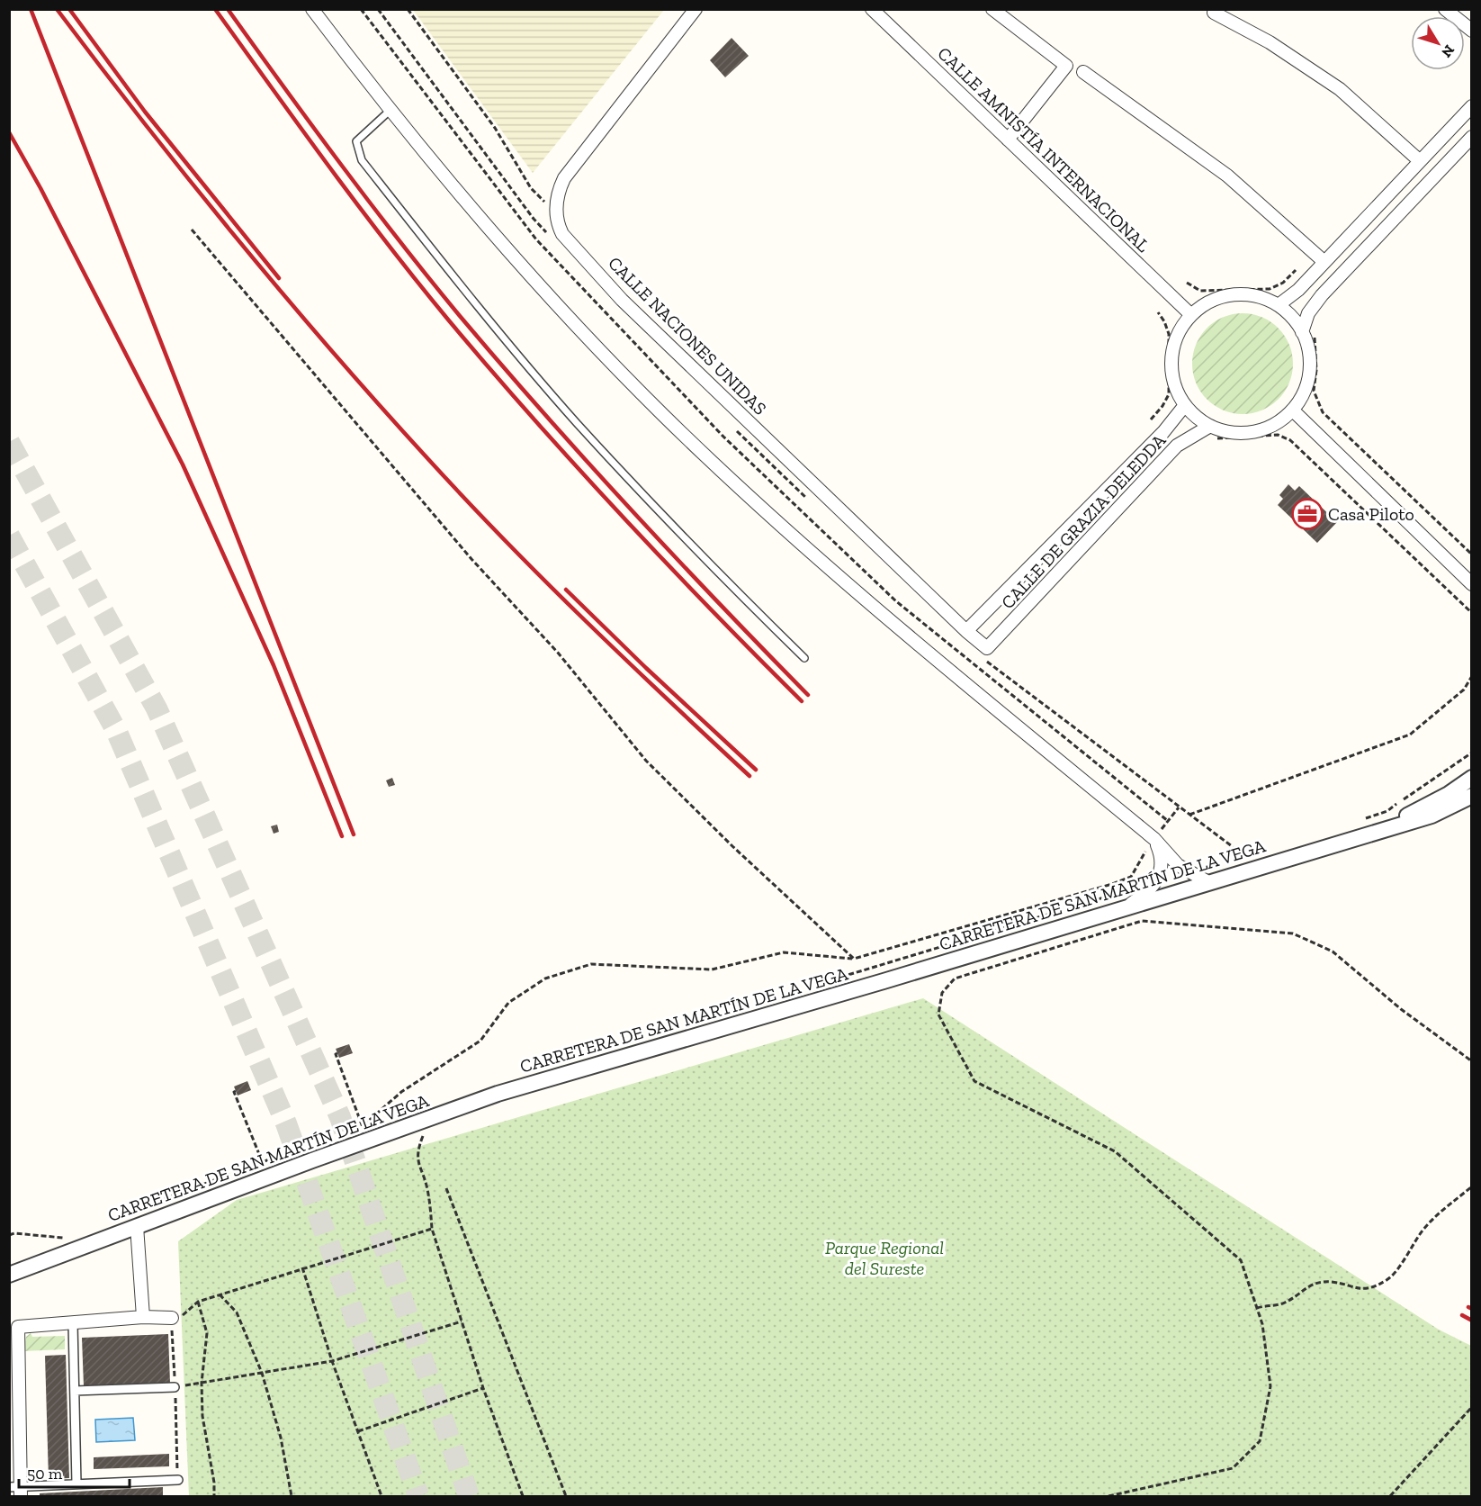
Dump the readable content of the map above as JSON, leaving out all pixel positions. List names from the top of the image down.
{
  "streets": {
    "street": [
      "CALLE AMNISTÍA INTERNACIONAL",
      "CALLE NACIONES UNIDAS",
      "CALLE DE GRAZIA DELEDDA",
      "CARRETERA DE SAN MARTÍN DE LA VEGA"
    ]
  },
  "crossings": [
    ["CALLE AMNISTÍA INTERNACIONAL", "CALLE DE GRAZIA DELEDDA"],
    ["CALLE NACIONES UNIDAS", "CALLE DE GRAZIA DELEDDA"]
  ],
  "parks": ["Parque Regional del Sureste"],
  "places": {
    "office": ["Casa Piloto"]
  },
  "scale_bar": "50 m",
  "north": "bottom right"
}
